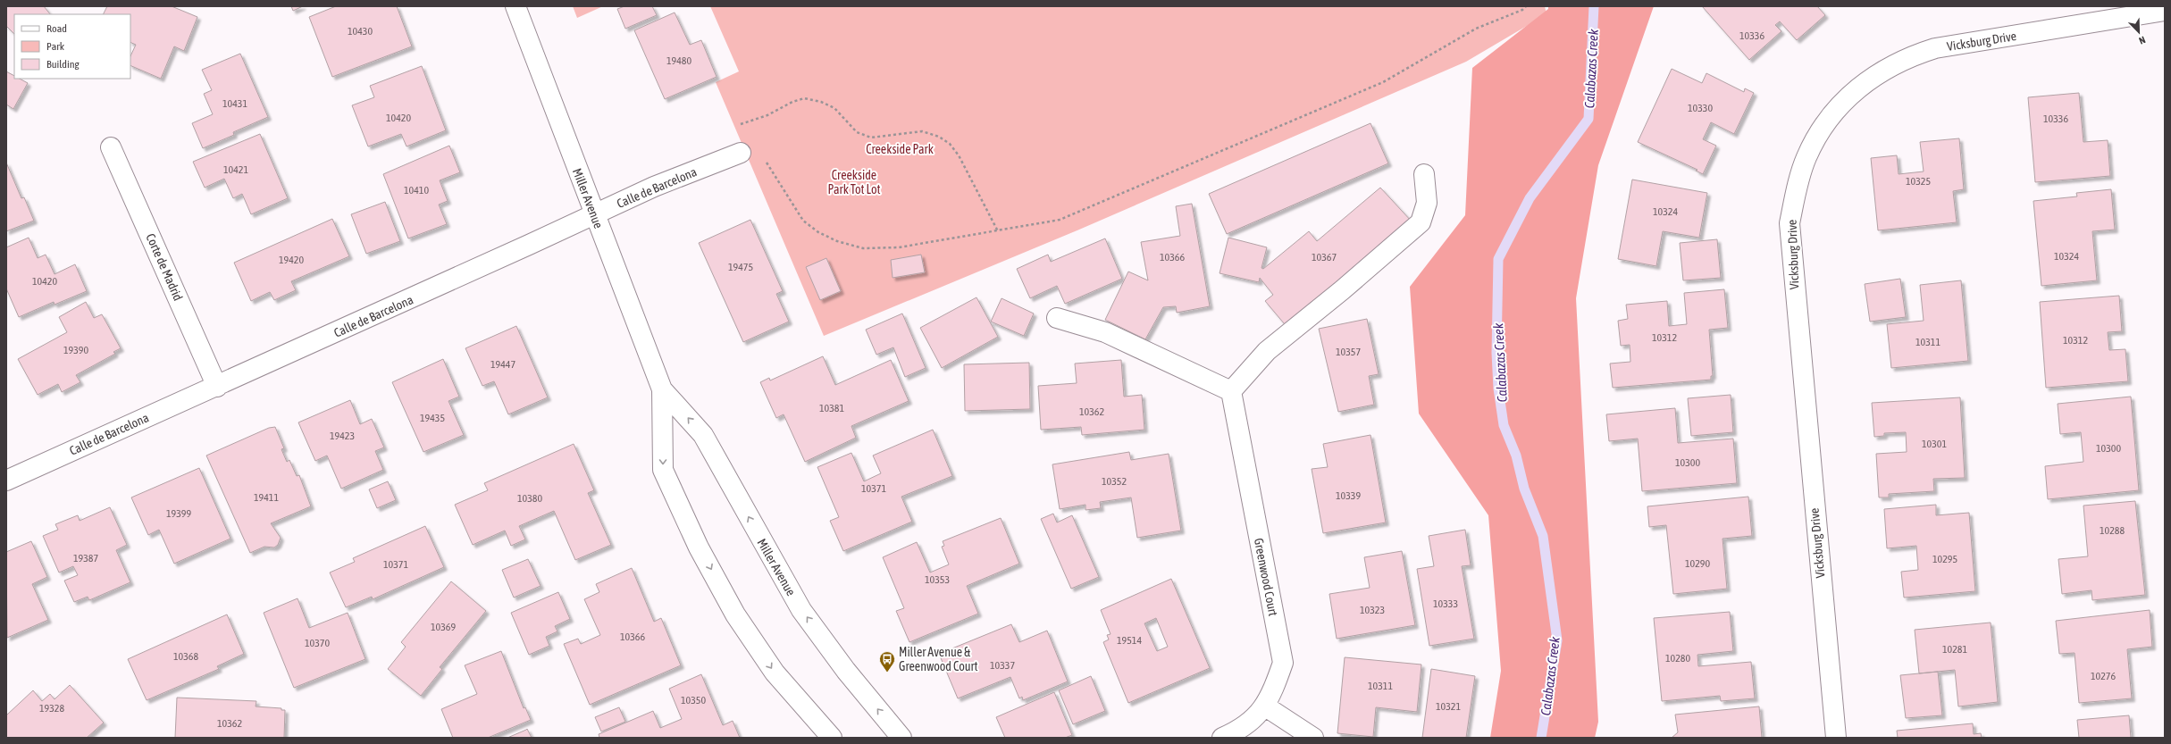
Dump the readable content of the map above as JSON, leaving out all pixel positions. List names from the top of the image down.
{
  "streets": {
    "street": [
      "Vicksburg Drive",
      "Calle de Barcelona",
      "Miller Avenue",
      "Corte de Madrid",
      "Greenwood Court"
    ]
  },
  "crossings": [
    ["Calle de Barcelona", "Miller Avenue"],
    ["Calle de Barcelona", "Corte de Madrid"]
  ],
  "water": ["Calabazas Creek"],
  "parks": ["Creekside Park", "Creekside Park Tot Lot"],
  "places": {
    "bus stop": ["Miller Avenue & Greenwood Court"]
  },
  "house_numbers": [
    "10430",
    "10336",
    "19480",
    "10431",
    "10330",
    "10420",
    "10336",
    "10421",
    "10325",
    "10410",
    "10324",
    "10324",
    "10366",
    "10367",
    "19420",
    "19475",
    "10420",
    "10312",
    "10312",
    "10311",
    "19390",
    "10357",
    "19447",
    "10381",
    "10362",
    "19435",
    "19423",
    "10301",
    "10300",
    "10300",
    "10352",
    "10371",
    "10339",
    "19411",
    "10380",
    "19399",
    "10288",
    "19387",
    "10295",
    "10290",
    "10371",
    "10353",
    "10333",
    "10323",
    "10369",
    "10366",
    "19514",
    "10370",
    "10281",
    "10368",
    "10280",
    "10337",
    "10276",
    "10311",
    "10350",
    "10321",
    "19328",
    "10362"
  ],
  "legend": ["Road", "Park", "Building"],
  "north": "bottom right"
}
